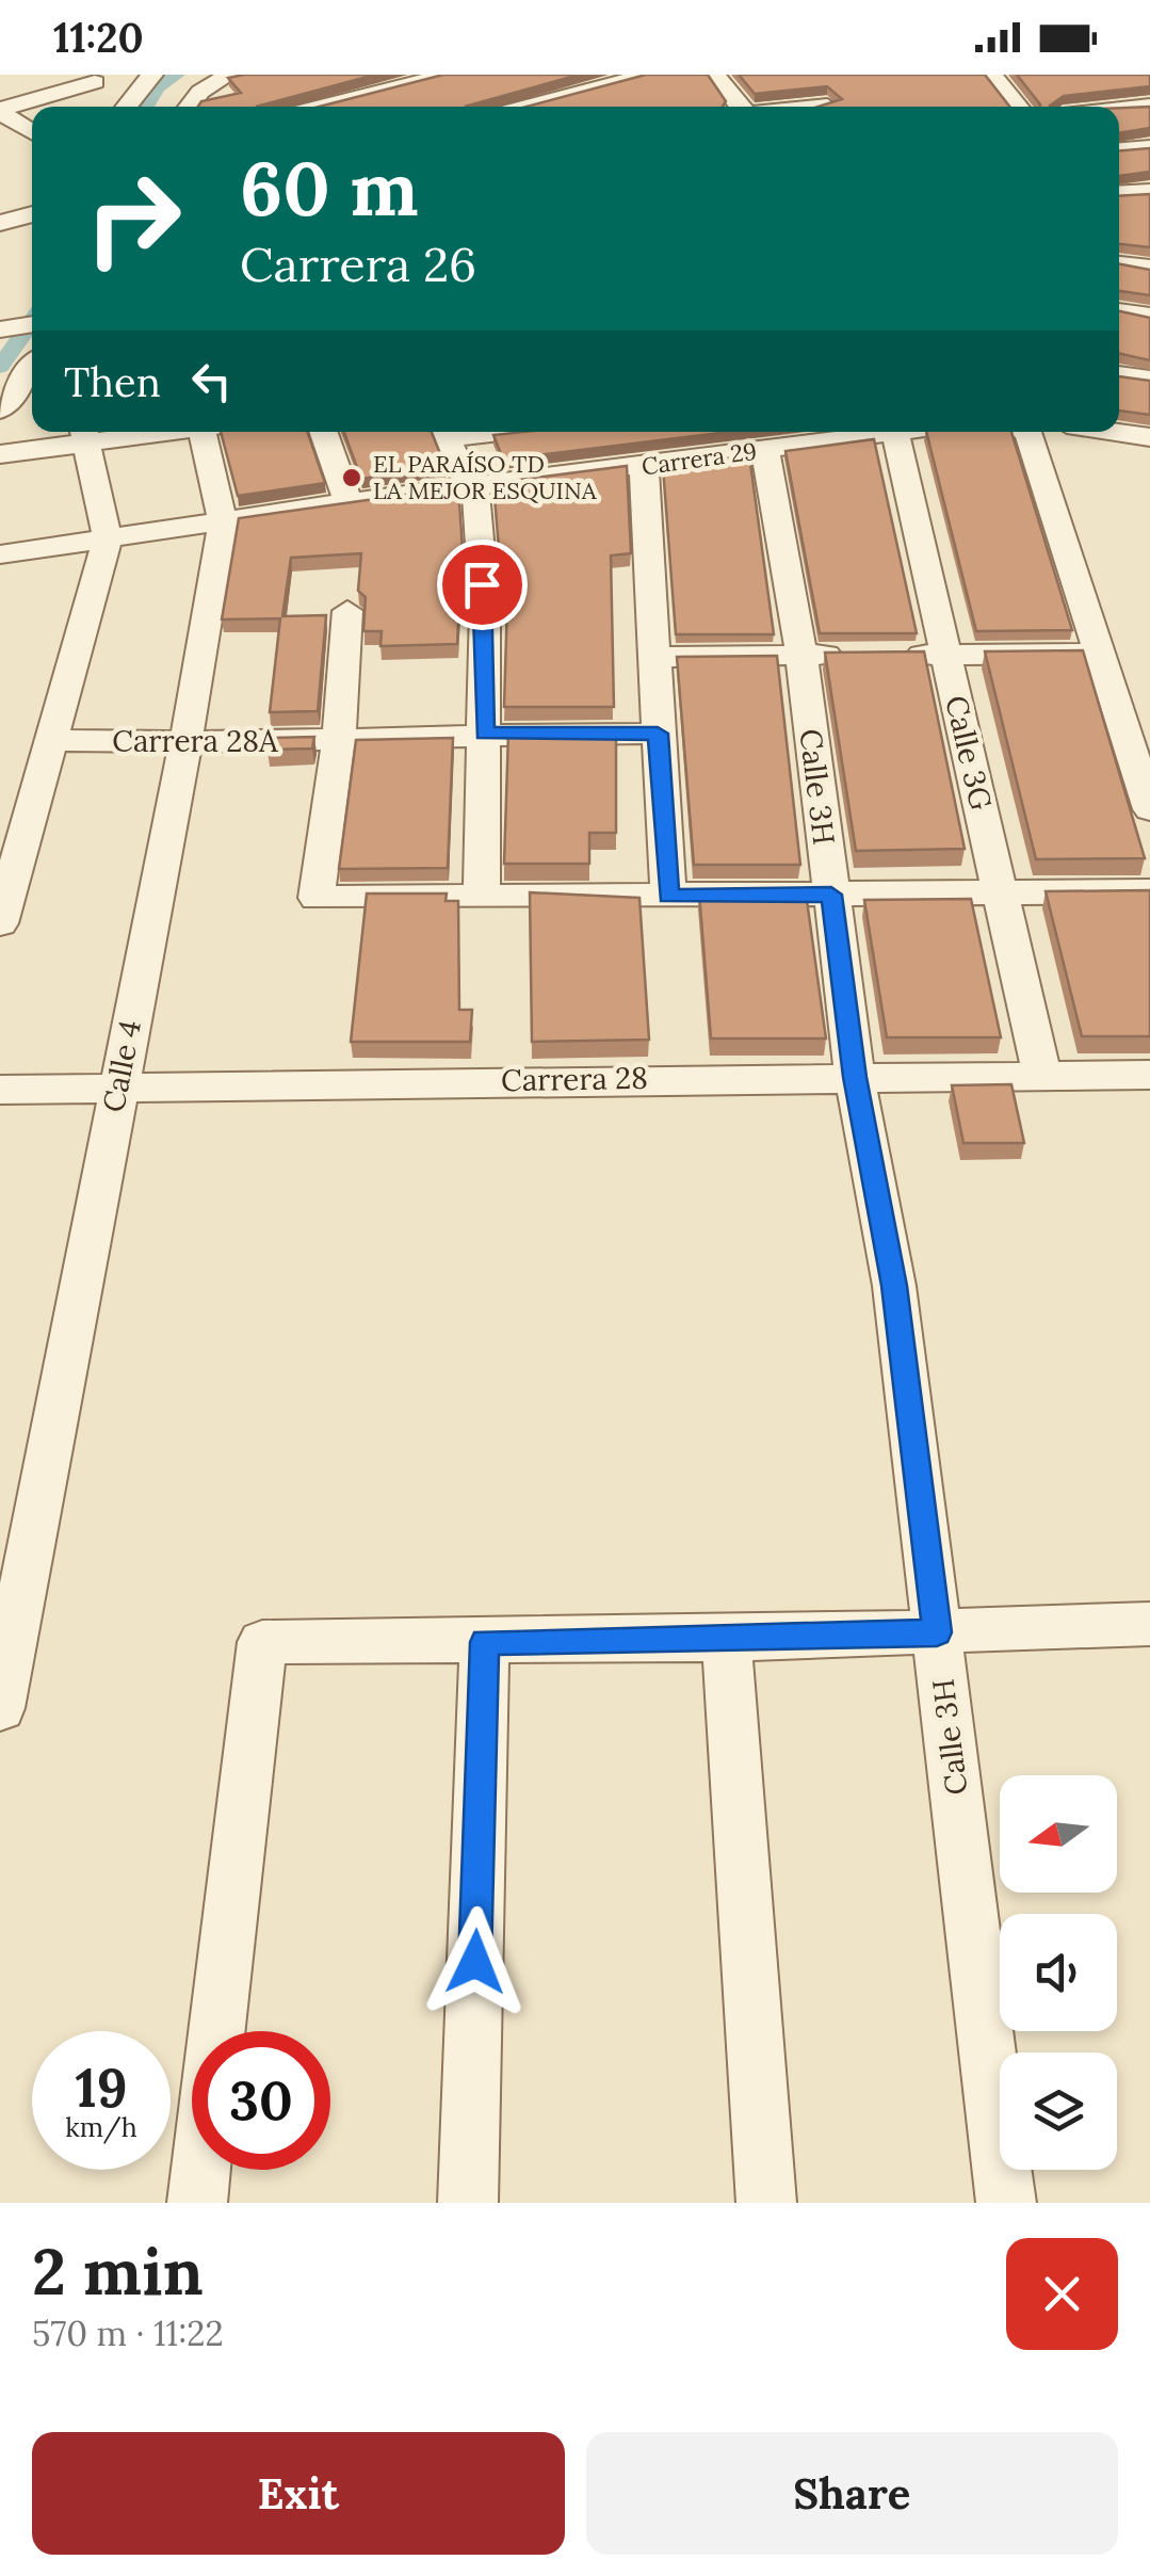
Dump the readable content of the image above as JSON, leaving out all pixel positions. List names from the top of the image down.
{
  "streets": {
    "street": [
      "Carrera 29",
      "Carrera 28A",
      "Calle 3G",
      "Calle 3H",
      "Calle 4",
      "Carrera 28"
    ]
  },
  "crossings": [
    ["Carrera 29", "Calle 3G"],
    ["Carrera 29", "Calle 3H"],
    ["Carrera 29", "Calle 4"],
    ["Carrera 28A", "Calle 4"],
    ["Calle 3G", "Carrera 28"],
    ["Calle 3H", "Carrera 28"],
    ["Calle 4", "Carrera 28"]
  ],
  "places": ["EL PARAÍSO TD LA MEJOR ESQUINA"],
  "north": "left",
  "page": {
    "status": "11:20",
    "turn": ["60 m", "Carrera 26"],
    "then": "Then",
    "speed": "19 km/h",
    "limit": "30",
    "heading": ["2 min", "570 m · 11:22"],
    "buttons": ["Exit", "Share"]
  }
}
